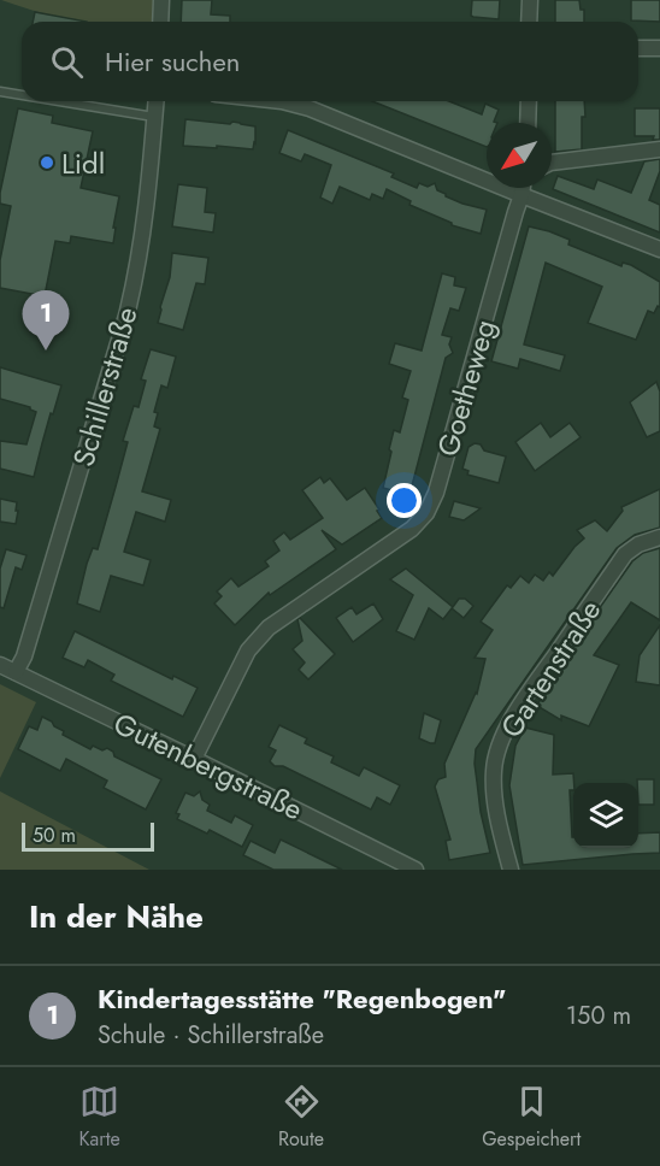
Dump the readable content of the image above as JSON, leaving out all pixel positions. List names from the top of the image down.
{
  "streets": {
    "street": [
      "Schillerstraße",
      "Goetheweg",
      "Gartenstraße",
      "Gutenbergstraße"
    ]
  },
  "crossings": [
    ["Schillerstraße", "Gutenbergstraße"],
    ["Goetheweg", "Gutenbergstraße"]
  ],
  "places": ["Lidl"],
  "scale_bar": "50 m",
  "north": "bottom left",
  "page": {
    "search": "Hier suchen",
    "pins": "1",
    "scale": "50 m",
    "heading": "In der Nähe",
    "list": [
      {
        "mark": "1",
        "name": "Kindertagesstätte \"Regenbogen\"",
        "note": "Schule · Schillerstraße",
        "value": "150 m"
      }
    ],
    "nav": ["Karte", "Route", "Gespeichert"]
  }
}
